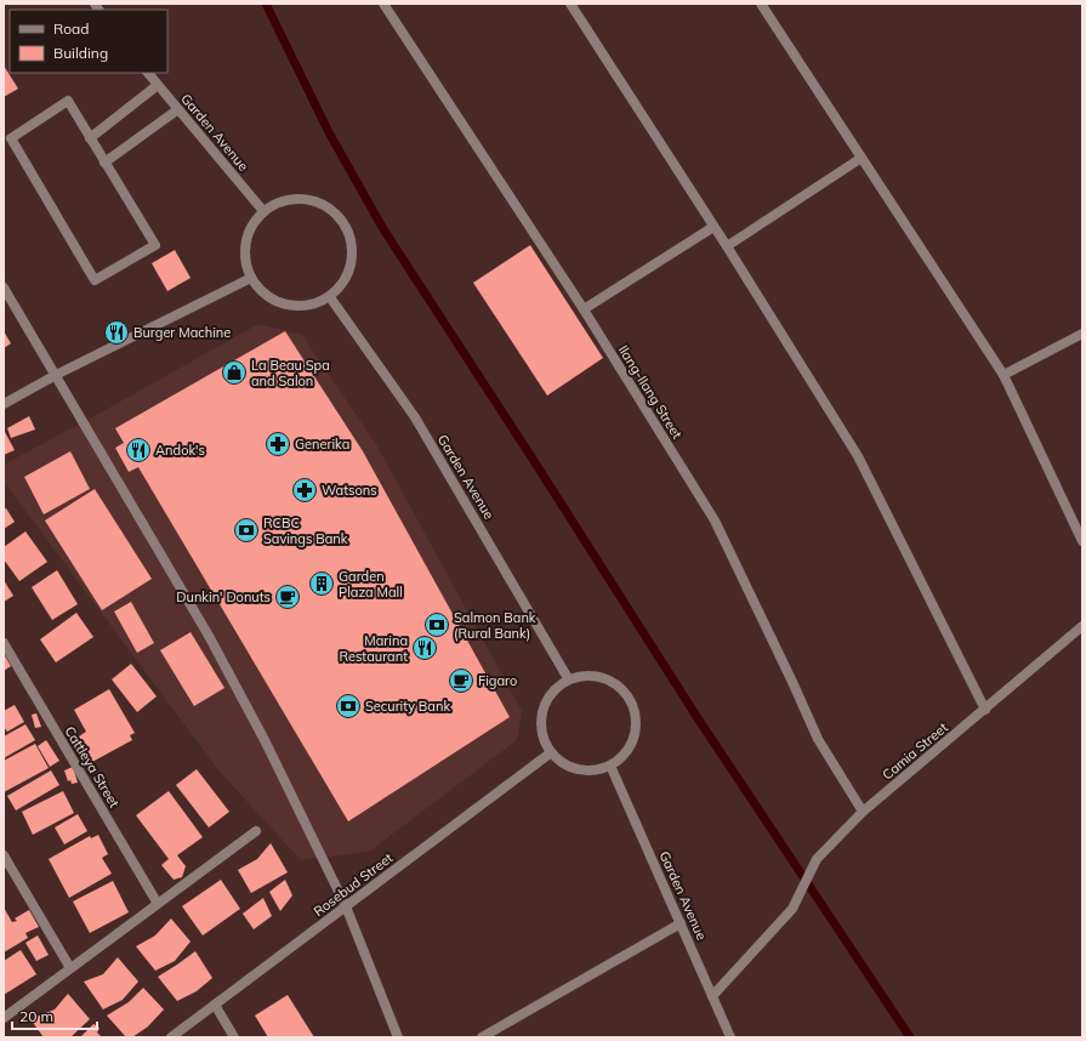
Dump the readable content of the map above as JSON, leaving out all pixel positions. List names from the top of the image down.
{
  "streets": {
    "street": [
      "Garden Avenue",
      "Ilang-Ilang Street",
      "Camia Street",
      "Cattleya Street",
      "Rosebud Street"
    ]
  },
  "crossings": [
    ["Garden Avenue", "Camia Street"],
    ["Garden Avenue", "Rosebud Street"],
    ["Ilang-Ilang Street", "Camia Street"]
  ],
  "places": {
    "restaurant": ["Burger Machine", "Andok's", "Marina Restaurant"],
    "shop": ["La Beau Spa and Salon"],
    "pharmacy": ["Generika", "Watsons"],
    "bank": ["RCBC Savings Bank", "Salmon Bank (Rural Bank)", "Security Bank"],
    "building": ["Garden Plaza Mall"],
    "cafe": ["Dunkin' Donuts", "Figaro"]
  },
  "legend": ["Road", "Building"],
  "scale_bar": "20 m"
}
